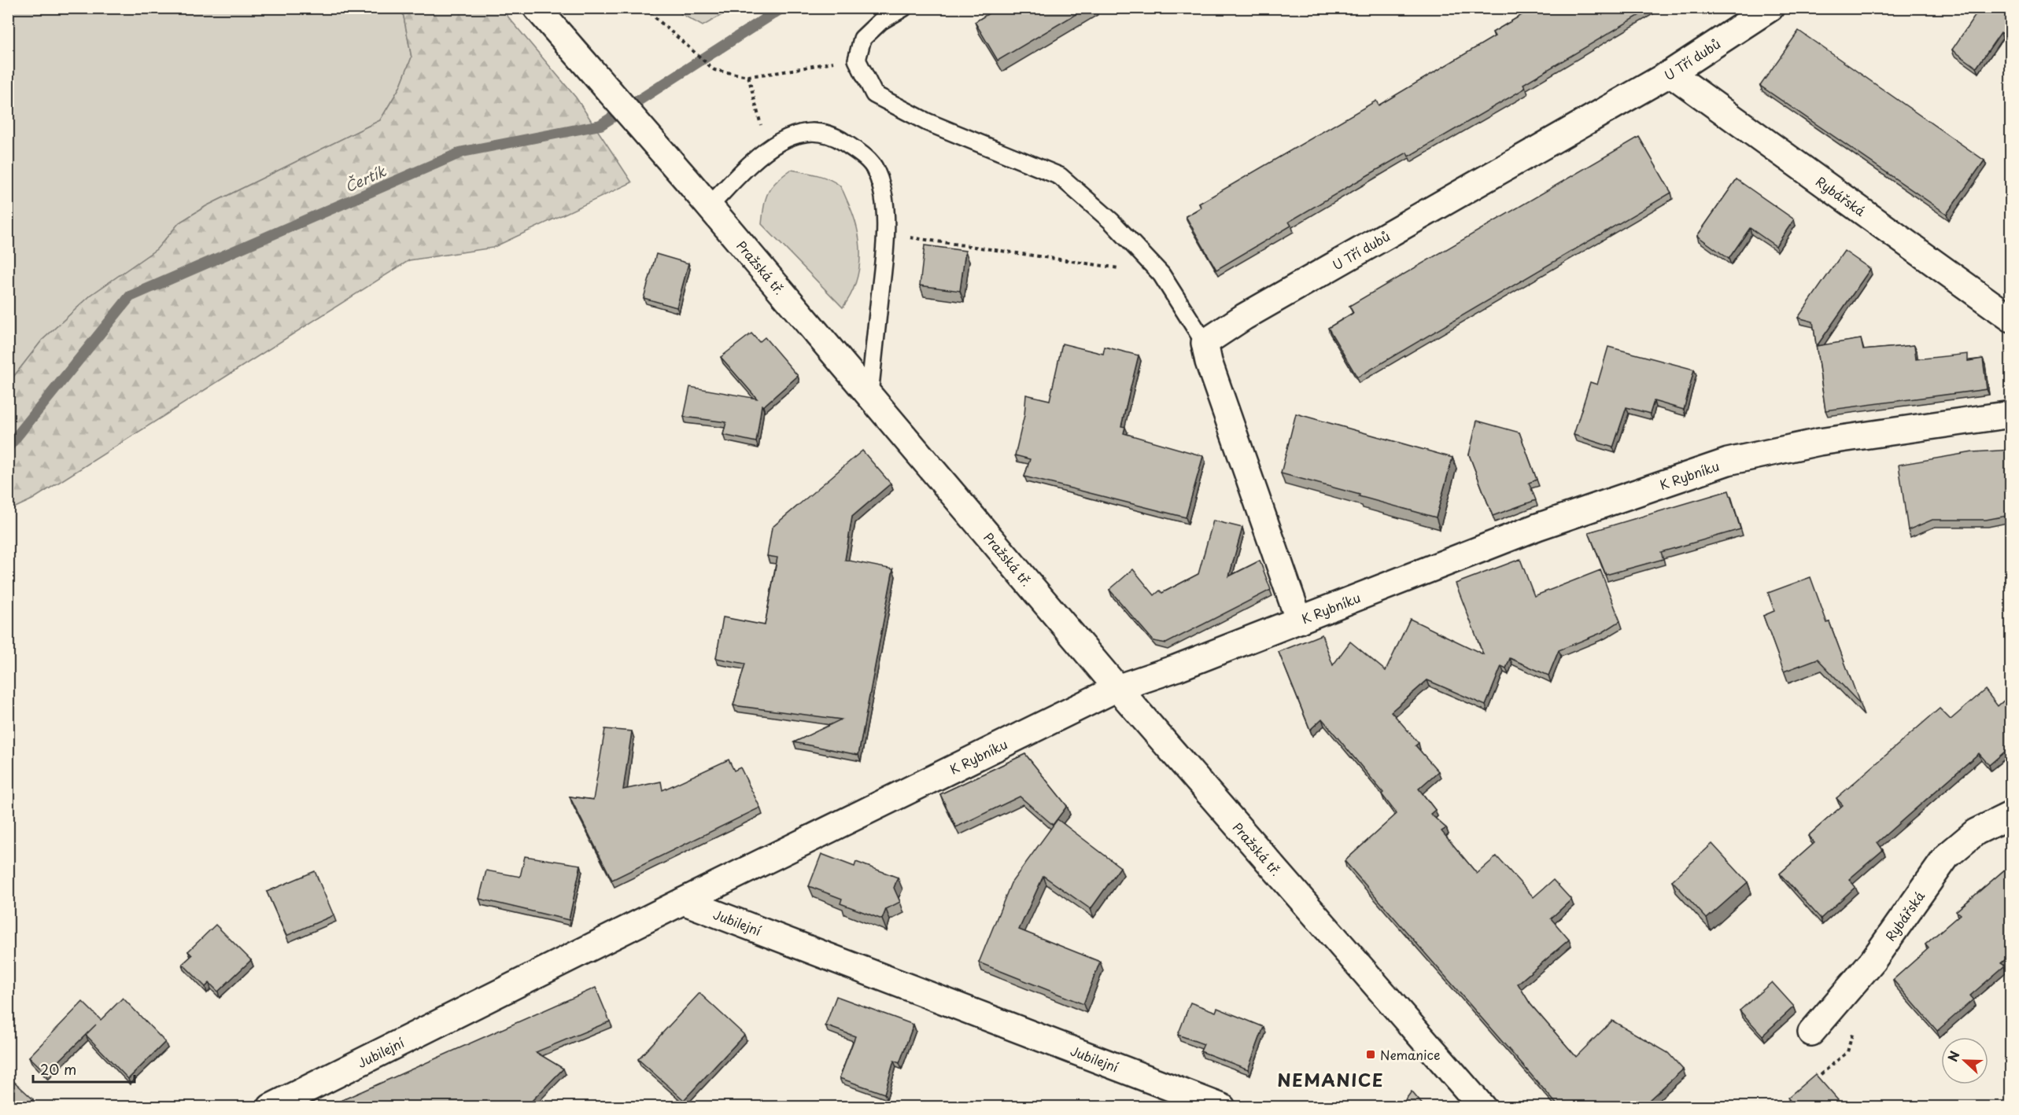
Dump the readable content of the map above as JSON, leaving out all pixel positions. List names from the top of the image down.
{
  "streets": {
    "street": [
      "U Tří dubů",
      "Rybářská",
      "Pražská tř.",
      "K Rybníku",
      "Jubilejní"
    ]
  },
  "crossings": [
    ["U Tří dubů", "Rybářská"],
    ["Pražská tř.", "K Rybníku"],
    ["K Rybníku", "Jubilejní"]
  ],
  "districts": ["NEMANICE"],
  "water": ["Čertík"],
  "places": {
    "transit": ["Nemanice"]
  },
  "scale_bar": "20 m",
  "north": "left"
}
